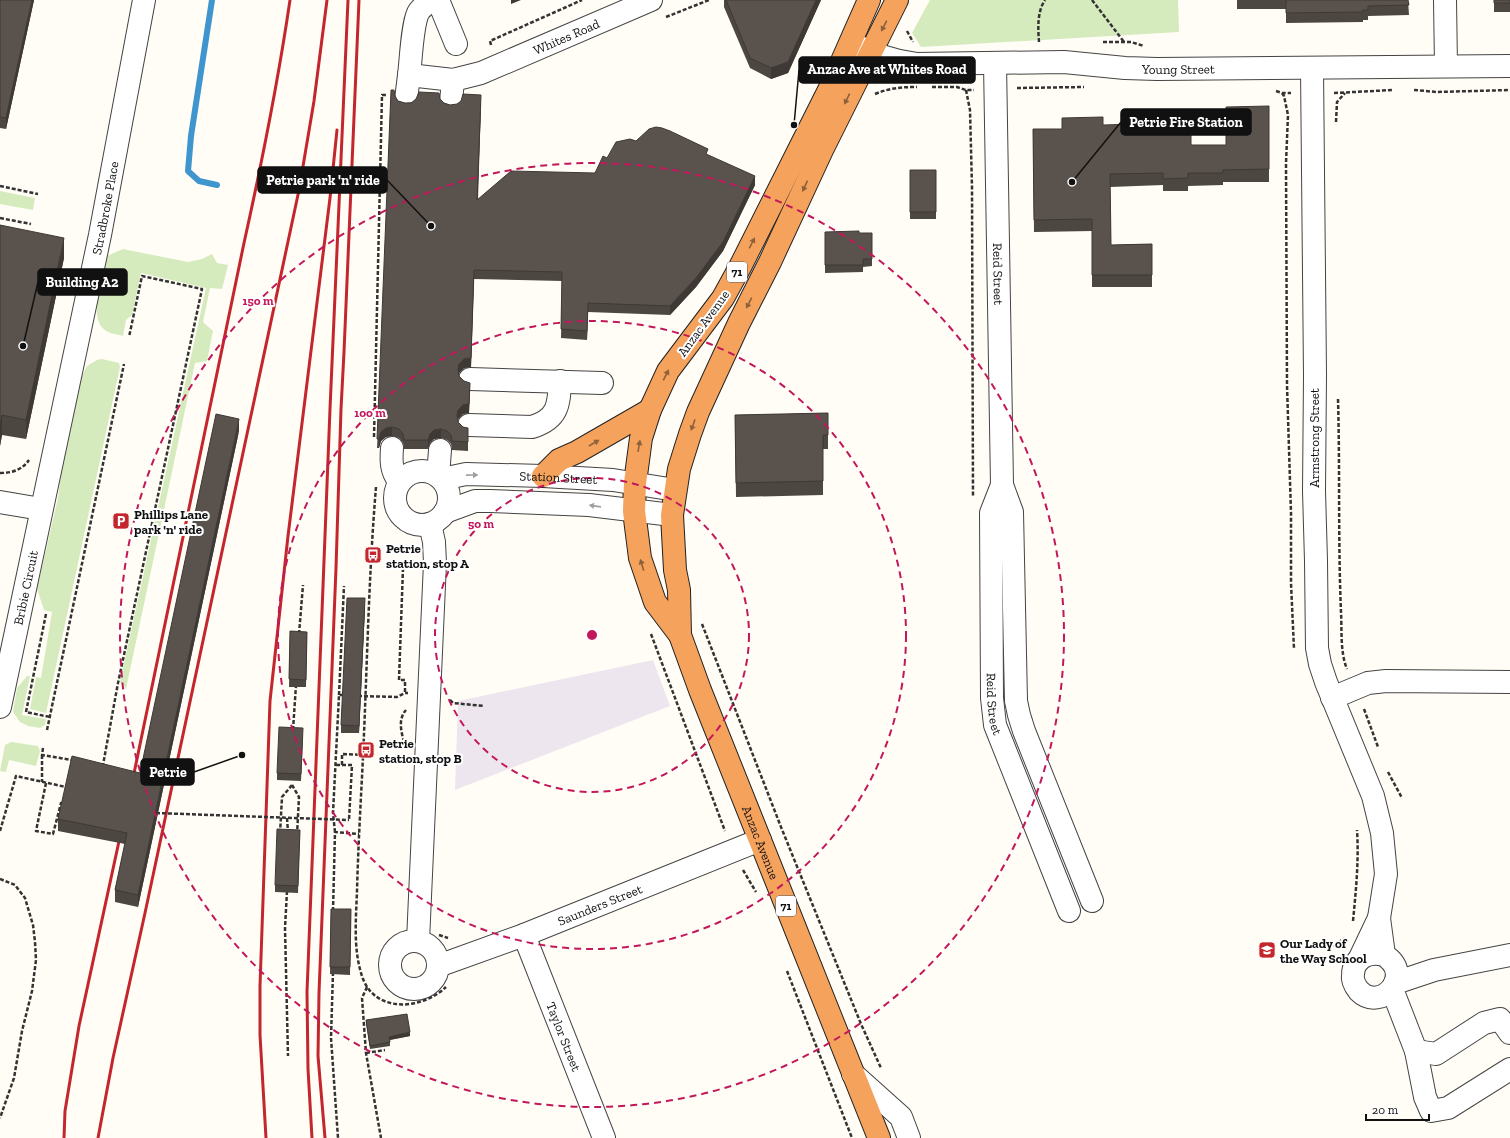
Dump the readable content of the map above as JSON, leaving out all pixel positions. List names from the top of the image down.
{
  "streets": {
    "highway": ["71", "Anzac Avenue"],
    "street": [
      "Whites Road",
      "Young Street",
      "Stradbroke Place",
      "Reid Street",
      "Armstrong Street",
      "Station Street",
      "Bribie Circuit",
      "Saunders Street",
      "Taylor Street"
    ]
  },
  "crossings": [
    ["Young Street", "Reid Street"],
    ["Young Street", "Anzac Avenue"],
    ["Young Street", "Armstrong Street"],
    ["Stradbroke Place", "Bribie Circuit"],
    ["Anzac Avenue", "Station Street"],
    ["Anzac Avenue", "Saunders Street"],
    ["Saunders Street", "Taylor Street"]
  ],
  "places": {
    "other": [
      "Anzac Ave at Whites Road",
      "Petrie Fire Station",
      "Petrie park 'n' ride",
      "Building A2",
      "Petrie"
    ],
    "parking": ["Phillips Lane park 'n' ride"],
    "bus stop": ["Petrie station, stop A", "Petrie station, stop B"],
    "school or university": ["Our Lady of the Way School"]
  },
  "scale_bar": "20 m",
  "rings": ["150 m", "100 m", "50 m"]
}
